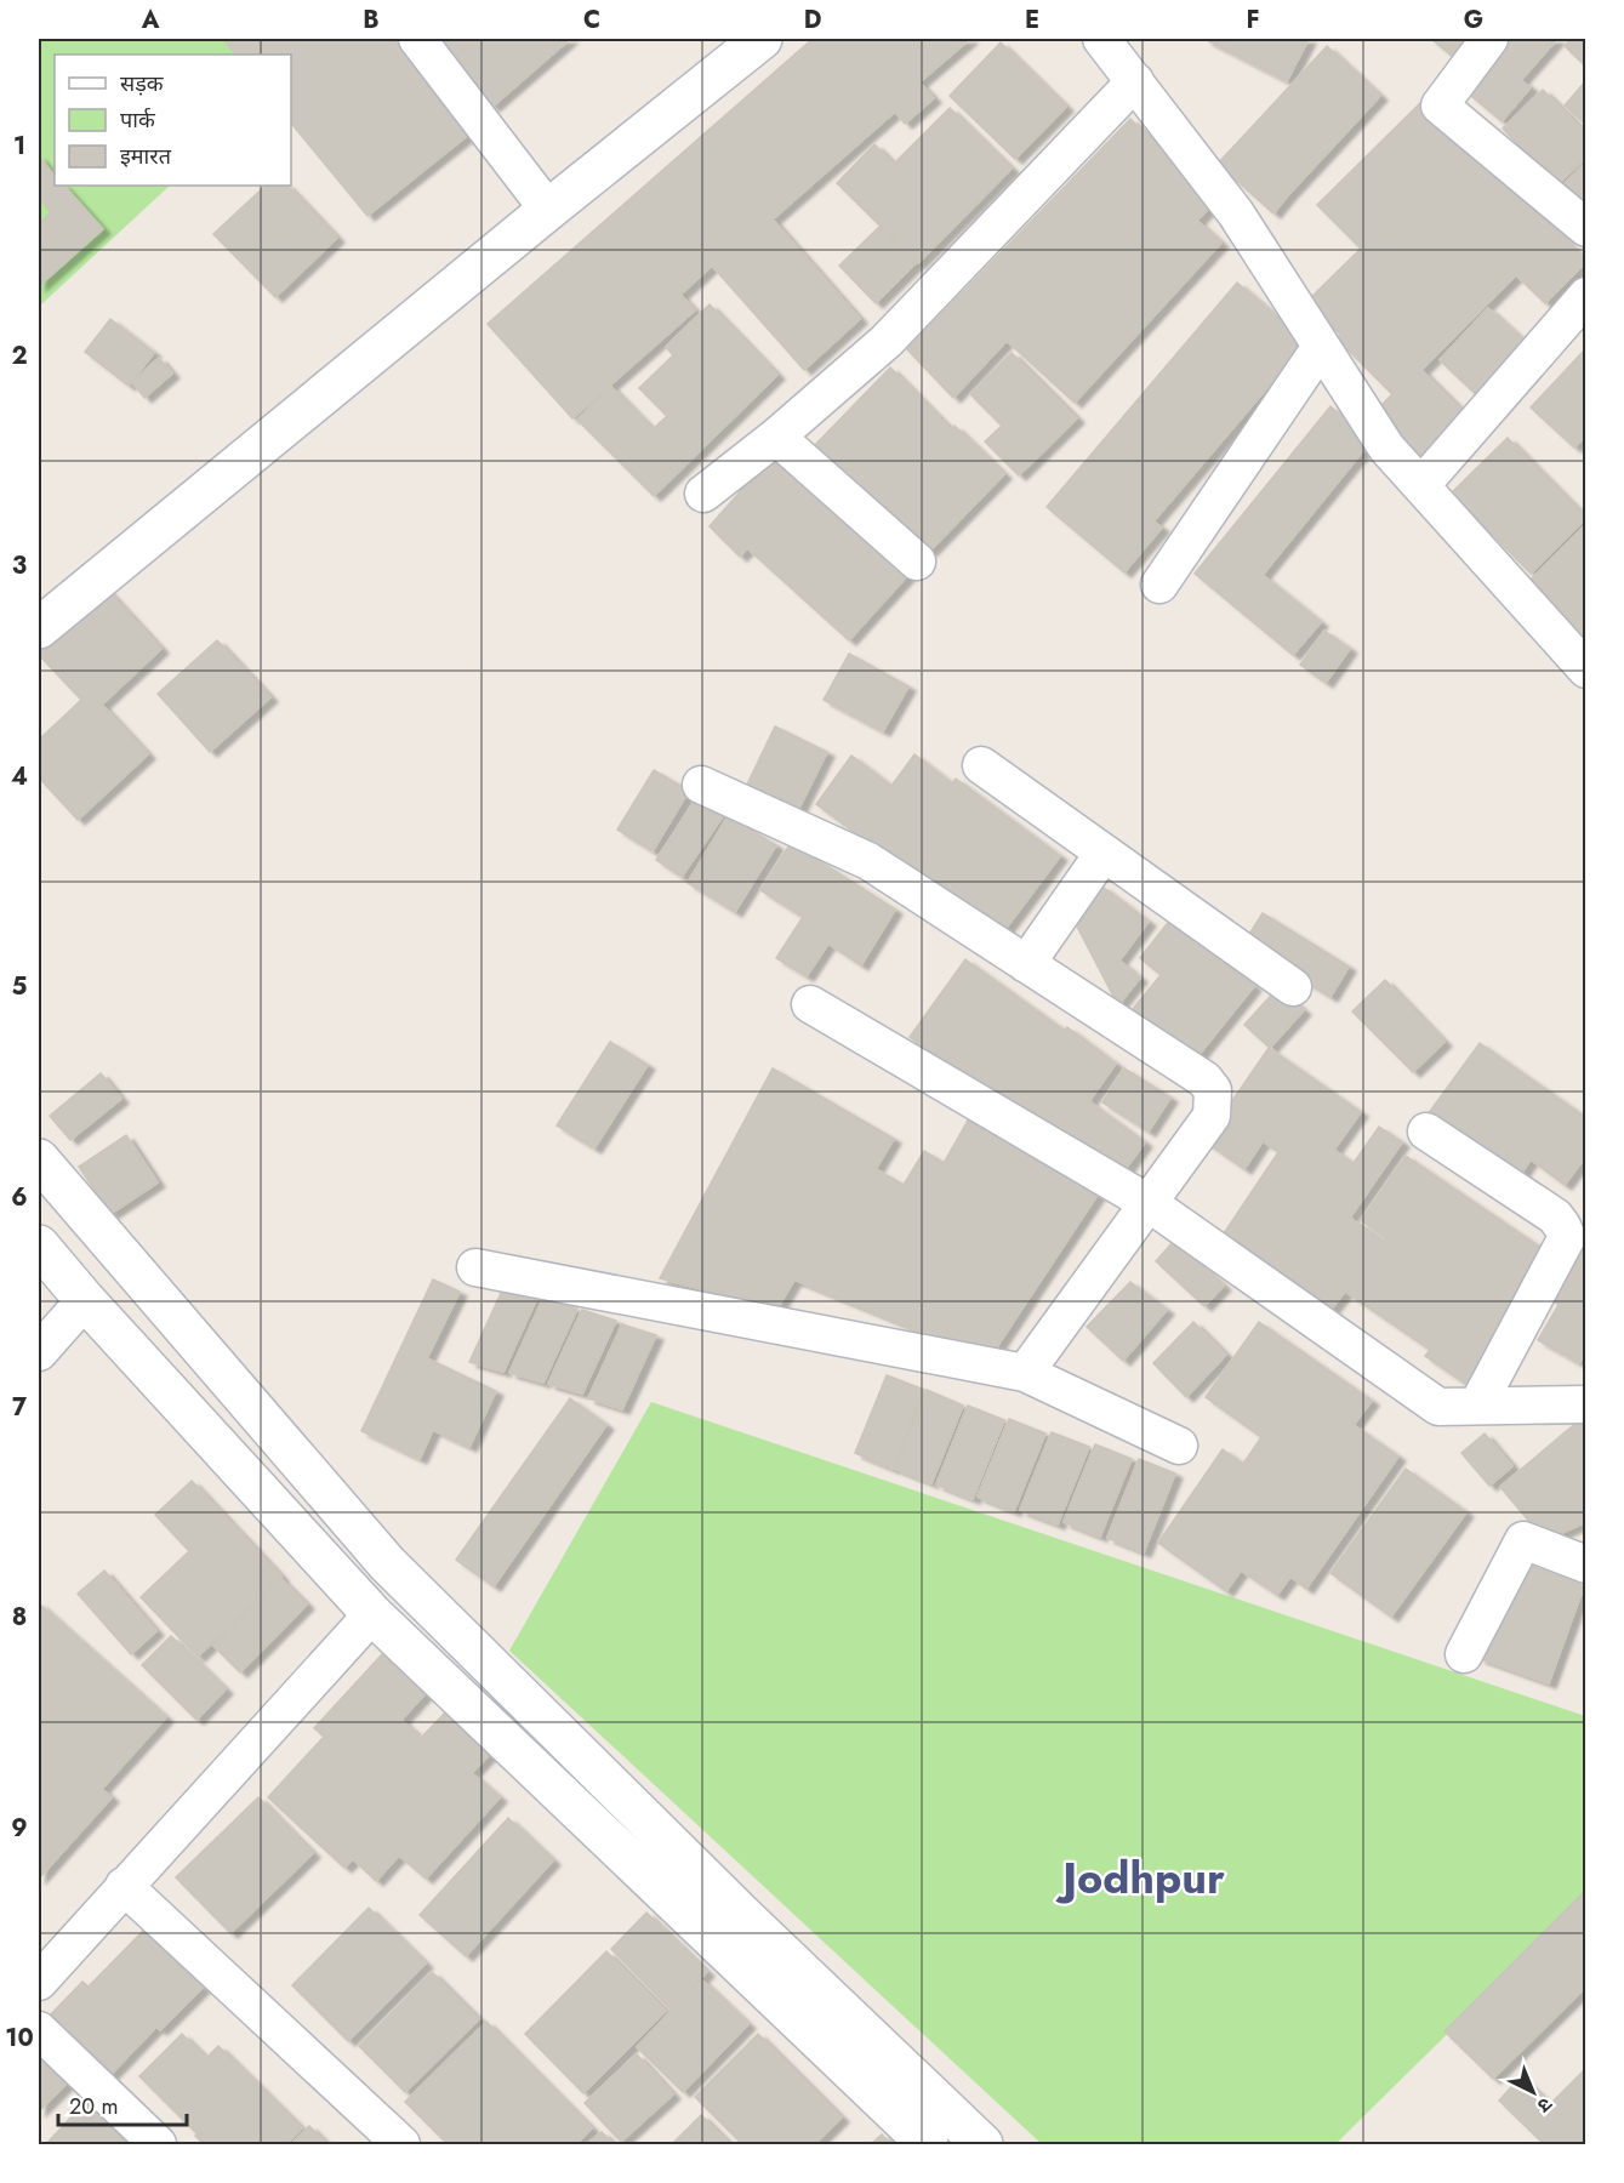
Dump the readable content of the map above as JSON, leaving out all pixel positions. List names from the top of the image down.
{
  "districts": ["Jodhpur"],
  "legend": ["सड़क", "पार्क", "इमारत"],
  "scale_bar": "20 m",
  "north": "bottom right",
  "grid": {
    "columns": [
      "A",
      "B",
      "C",
      "D",
      "E",
      "F",
      "G"
    ],
    "rows": [
      "1",
      "2",
      "3",
      "4",
      "5",
      "6",
      "7",
      "8",
      "9",
      "10"
    ]
  }
}
